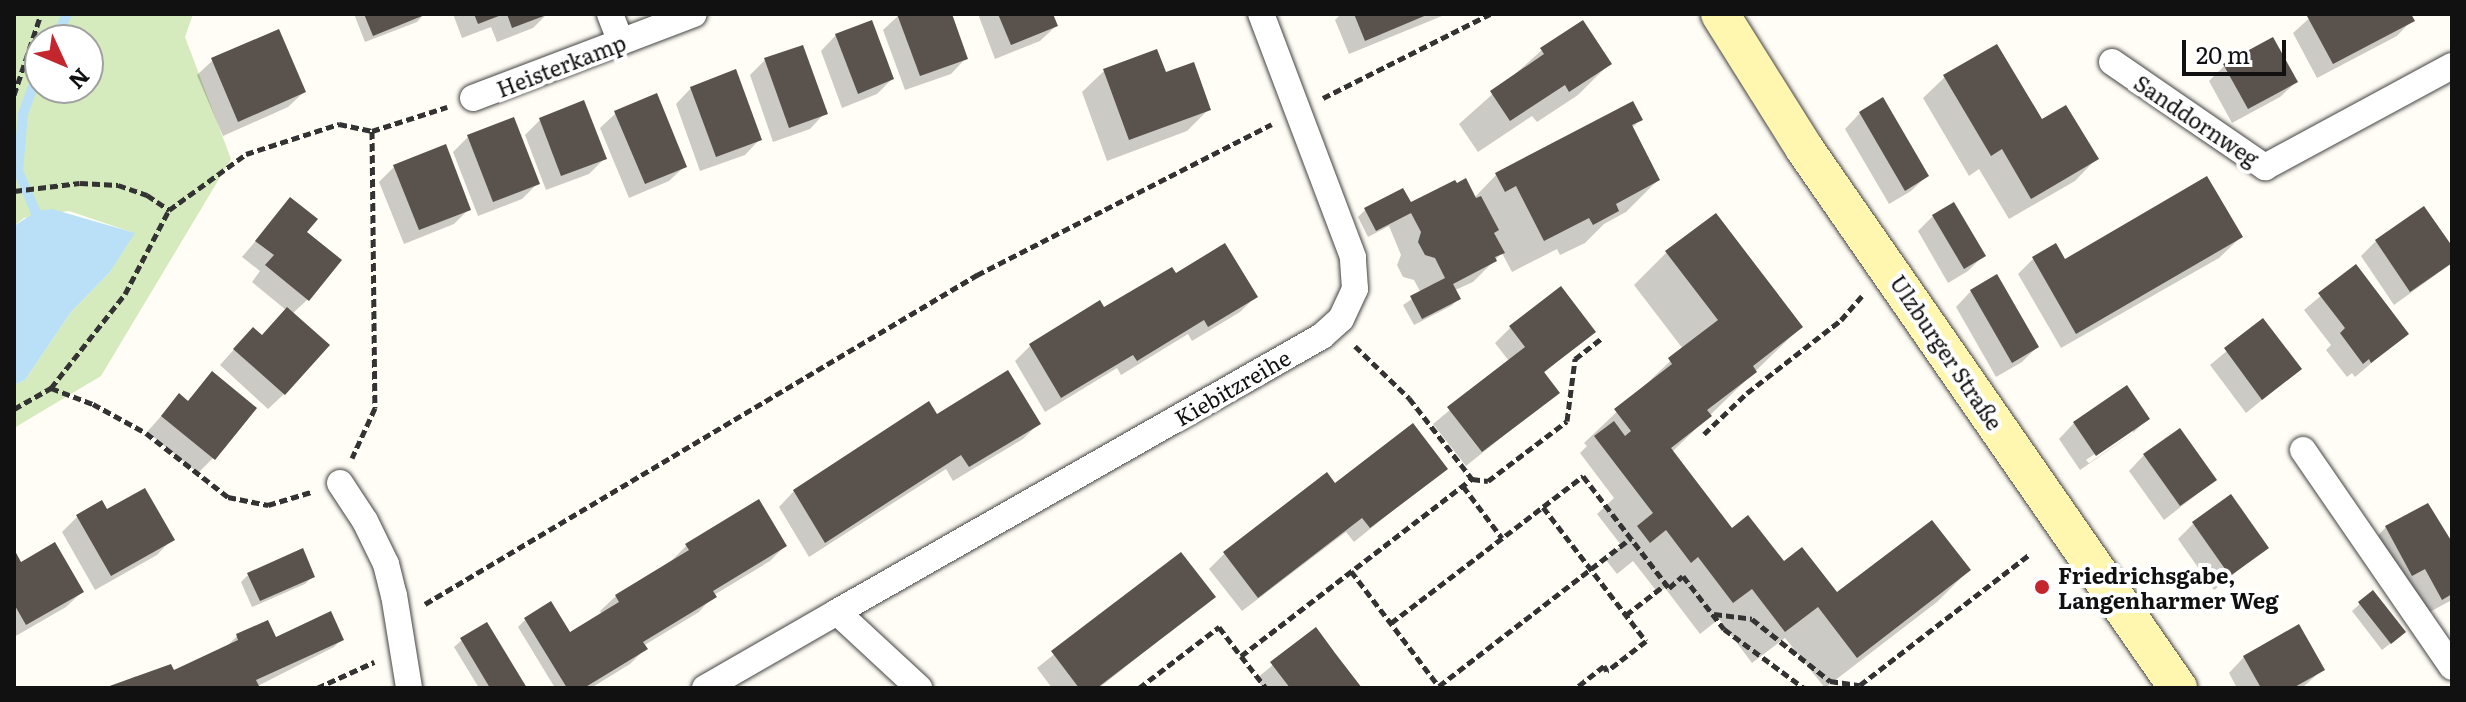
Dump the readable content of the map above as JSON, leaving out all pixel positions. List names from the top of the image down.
{
  "streets": {
    "main road": ["Ulzburger Straße"],
    "street": ["Heisterkamp", "Sanddornweg", "Kiebitzreihe"]
  },
  "places": ["Friedrichsgabe, Langenharmer Weg"],
  "scale_bar": "20 m",
  "north": "bottom right"
}
